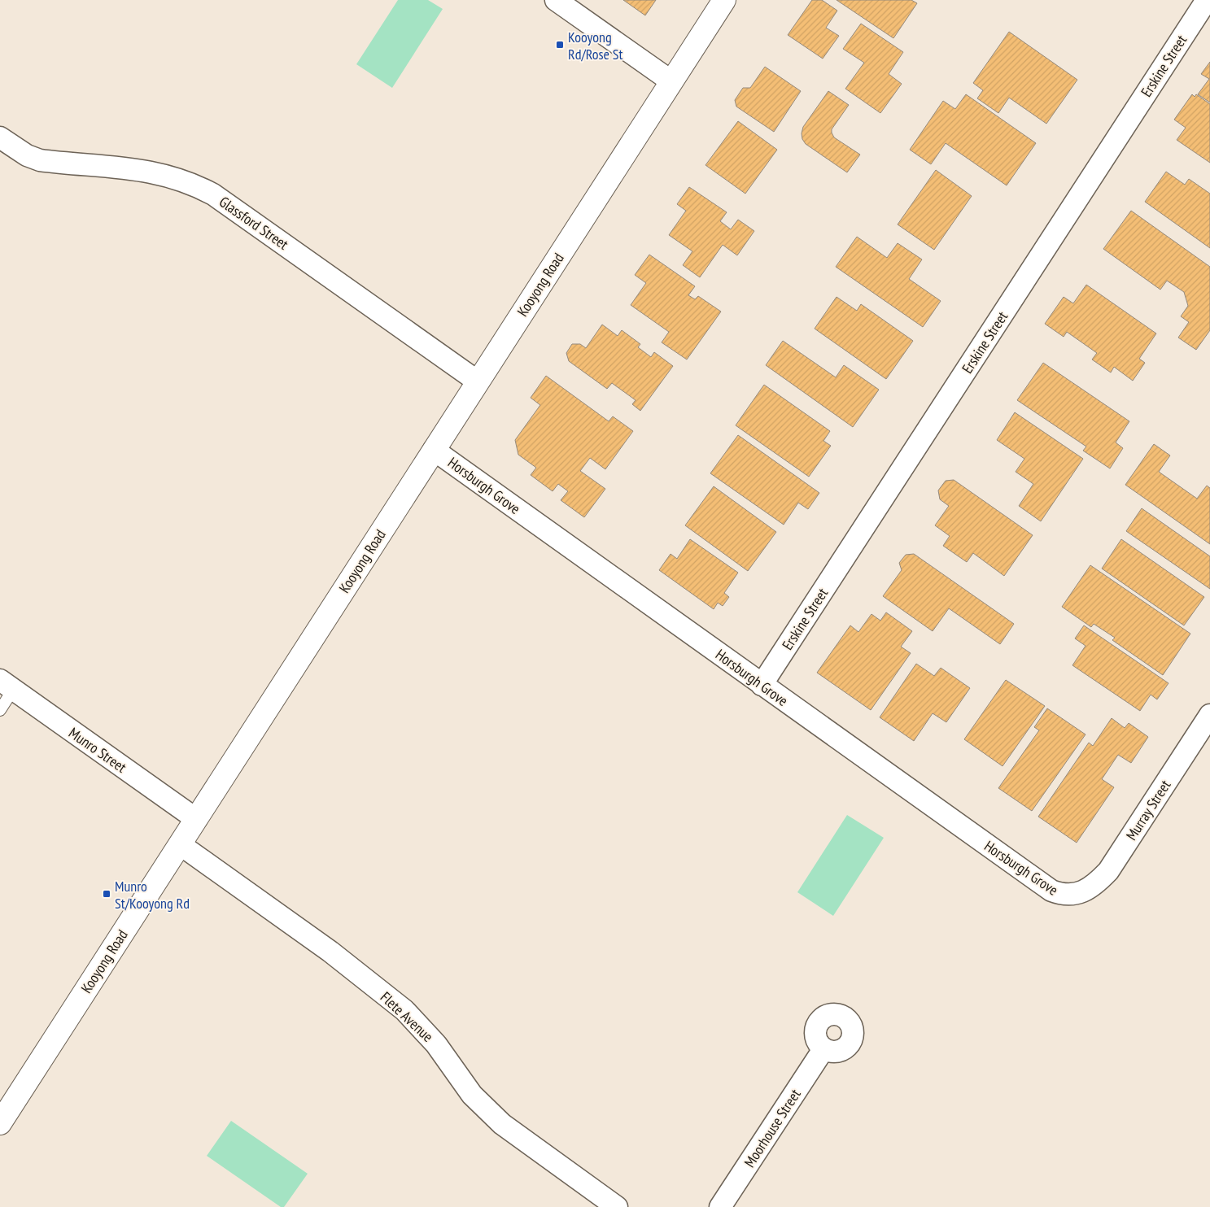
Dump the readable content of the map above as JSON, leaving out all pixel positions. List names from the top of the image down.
{
  "streets": {
    "street": [
      "Erskine Street",
      "Glassford Street",
      "Kooyong Road",
      "Horsburgh Grove",
      "Munro Street",
      "Murray Street",
      "Flete Avenue",
      "Moorhouse Street"
    ]
  },
  "crossings": [
    ["Erskine Street", "Horsburgh Grove"],
    ["Glassford Street", "Kooyong Road"],
    ["Kooyong Road", "Horsburgh Grove"],
    ["Kooyong Road", "Munro Street"],
    ["Kooyong Road", "Flete Avenue"],
    ["Horsburgh Grove", "Murray Street"]
  ],
  "places": {
    "transit": ["Kooyong Rd/Rose St", "Munro St/Kooyong Rd"]
  }
}
